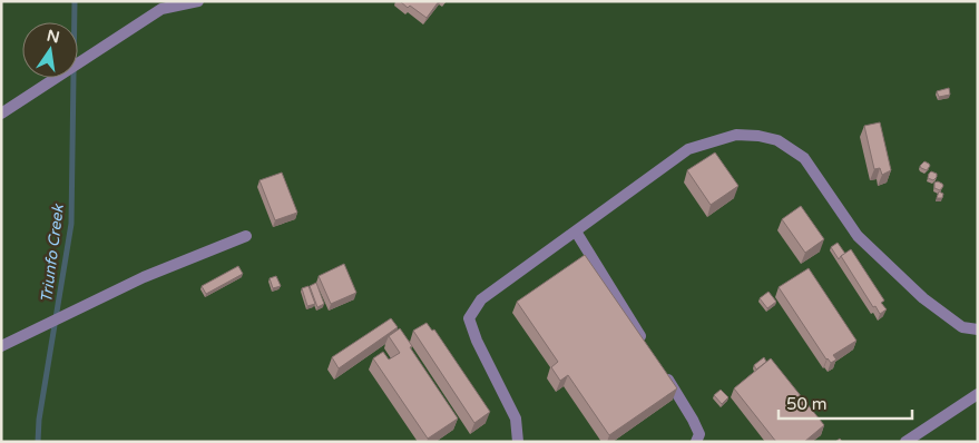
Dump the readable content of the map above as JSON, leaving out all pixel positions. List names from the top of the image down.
{
  "water": ["Triunfo Creek"],
  "scale_bar": "50 m",
  "north": "top"
}
